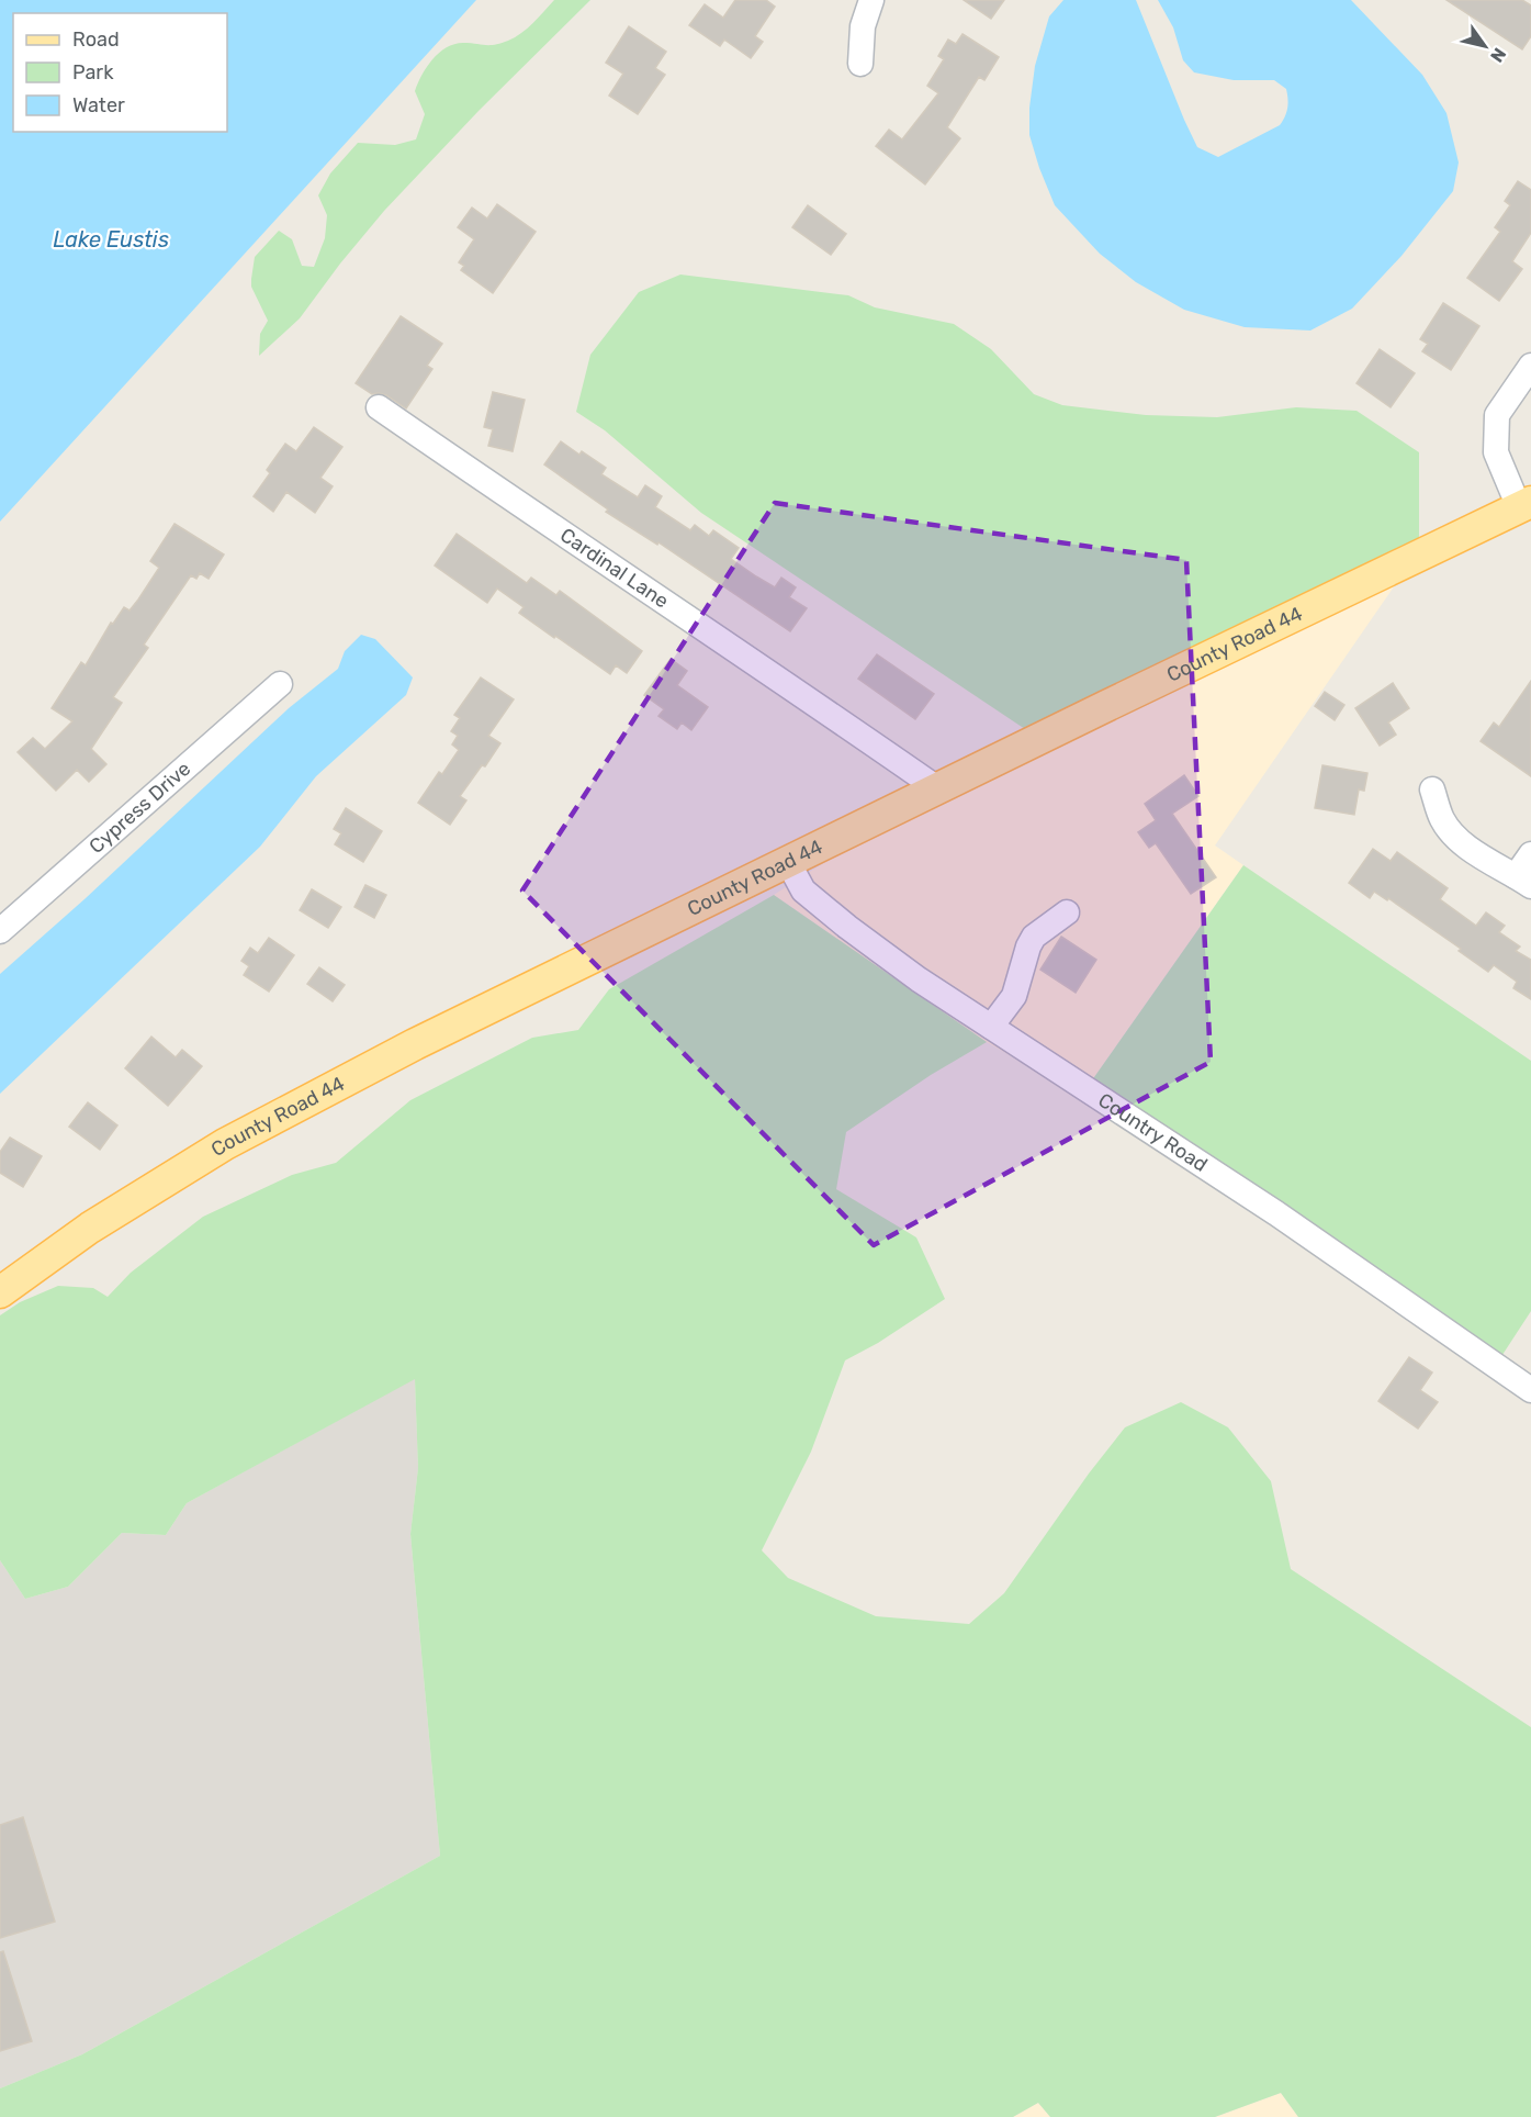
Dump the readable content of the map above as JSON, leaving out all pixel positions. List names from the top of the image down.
{
  "streets": {
    "main road": ["County Road 44"],
    "street": ["Cardinal Lane", "Cypress Drive", "Country Road"]
  },
  "crossings": [
    ["Cardinal Lane", "County Road 44"],
    ["County Road 44", "Country Road"]
  ],
  "water": ["Lake Eustis"],
  "legend": ["Road", "Park", "Water"],
  "north": "bottom right"
}
